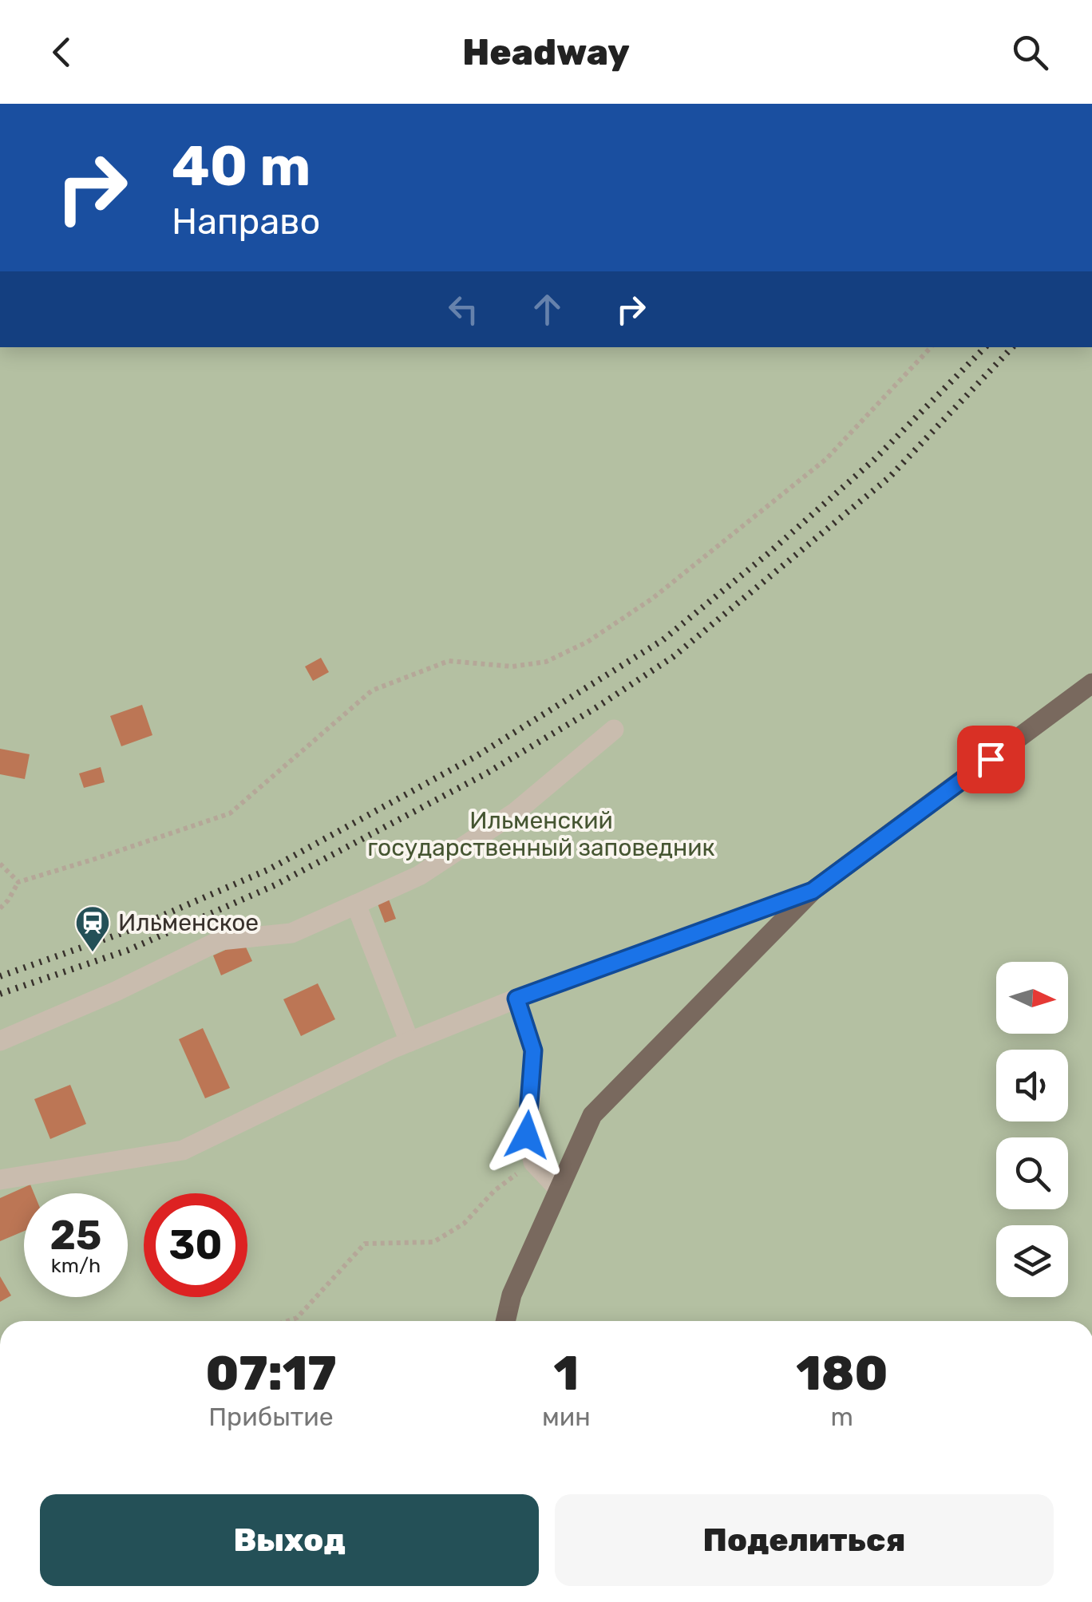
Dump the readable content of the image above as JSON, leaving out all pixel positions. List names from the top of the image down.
{
  "parks": ["Ильменский государственный заповедник"],
  "places": {
    "station": ["Ильменское"]
  },
  "north": "right",
  "page": {
    "header": "Headway",
    "turn": ["40 m", "Направо"],
    "speed": "25 km/h",
    "limit": "30",
    "eta": [
      "07:17",
      "Прибытие",
      "1",
      "мин",
      "180",
      "m"
    ],
    "buttons": ["Выход", "Поделиться"]
  }
}
